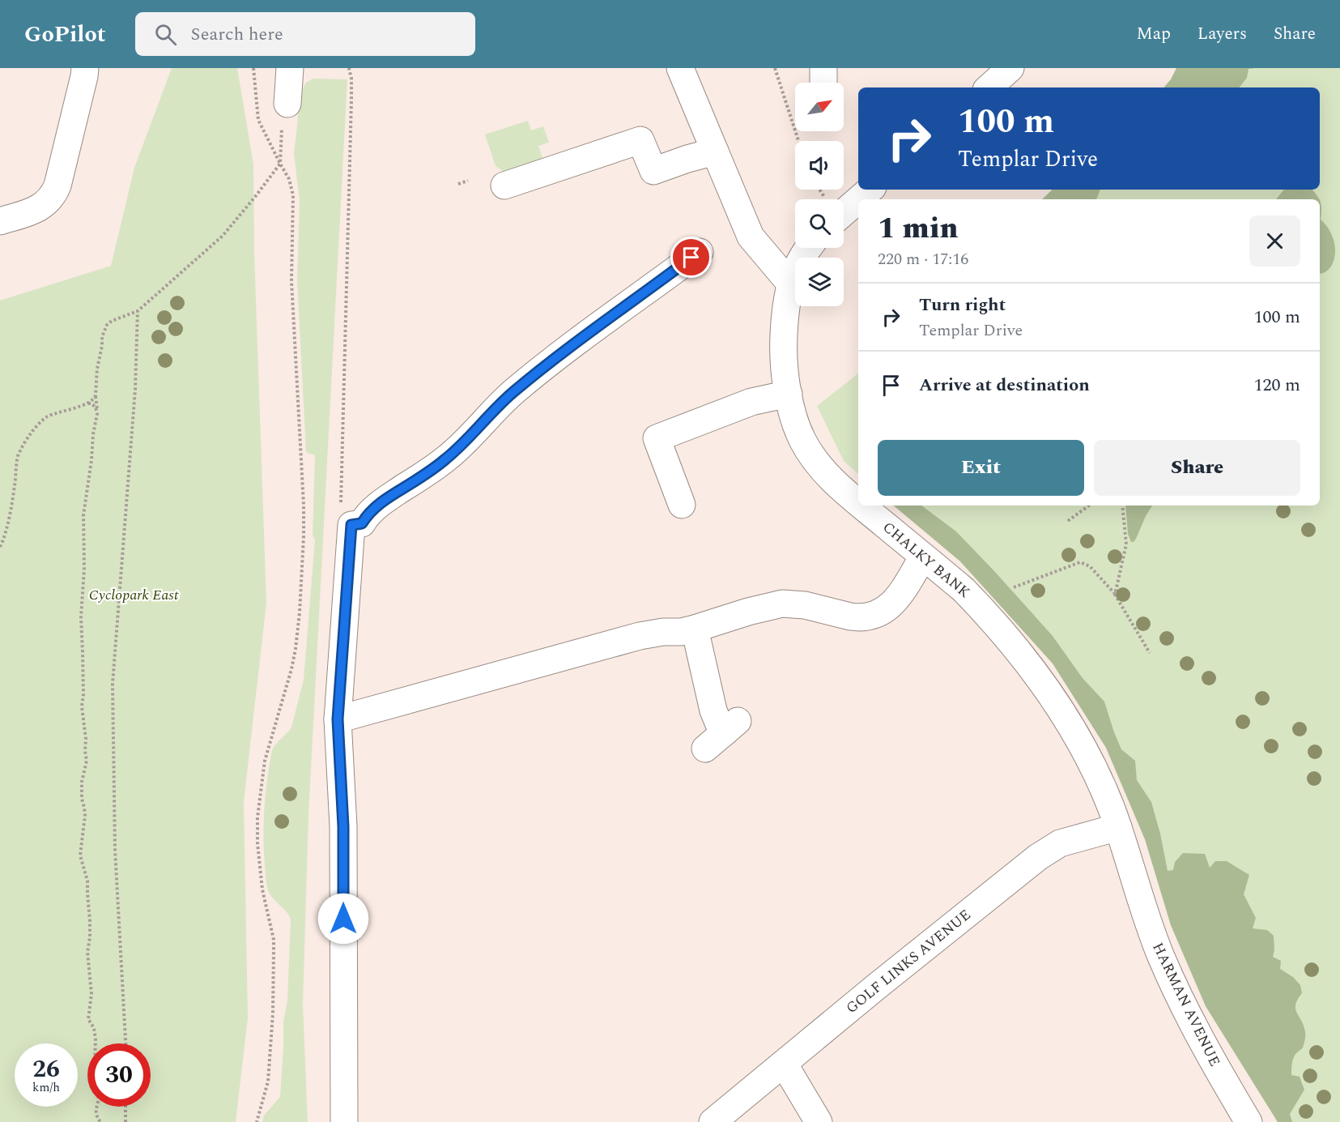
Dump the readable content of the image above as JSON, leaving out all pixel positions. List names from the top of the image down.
{
  "streets": {
    "street": ["CHALKY BANK", "GOLF LINKS AVENUE", "HARMAN AVENUE"]
  },
  "crossings": [
    ["CHALKY BANK", "GOLF LINKS AVENUE"],
    ["CHALKY BANK", "HARMAN AVENUE"],
    ["GOLF LINKS AVENUE", "HARMAN AVENUE"]
  ],
  "parks": ["Cyclopark East"],
  "north": "top right",
  "page": {
    "header": "GoPilot",
    "search": "Search here",
    "nav": ["Map", "Layers", "Share"],
    "turn": ["100 m", "Templar Drive"],
    "heading": ["1 min", "220 m · 17:16"],
    "list": [
      {
        "name": "Turn right",
        "note": "Templar Drive",
        "value": "100 m"
      },
      {
        "name": "Arrive at destination",
        "value": "120 m"
      }
    ],
    "buttons": ["Exit", "Share"],
    "speed": "26 km/h",
    "limit": "30"
  }
}
